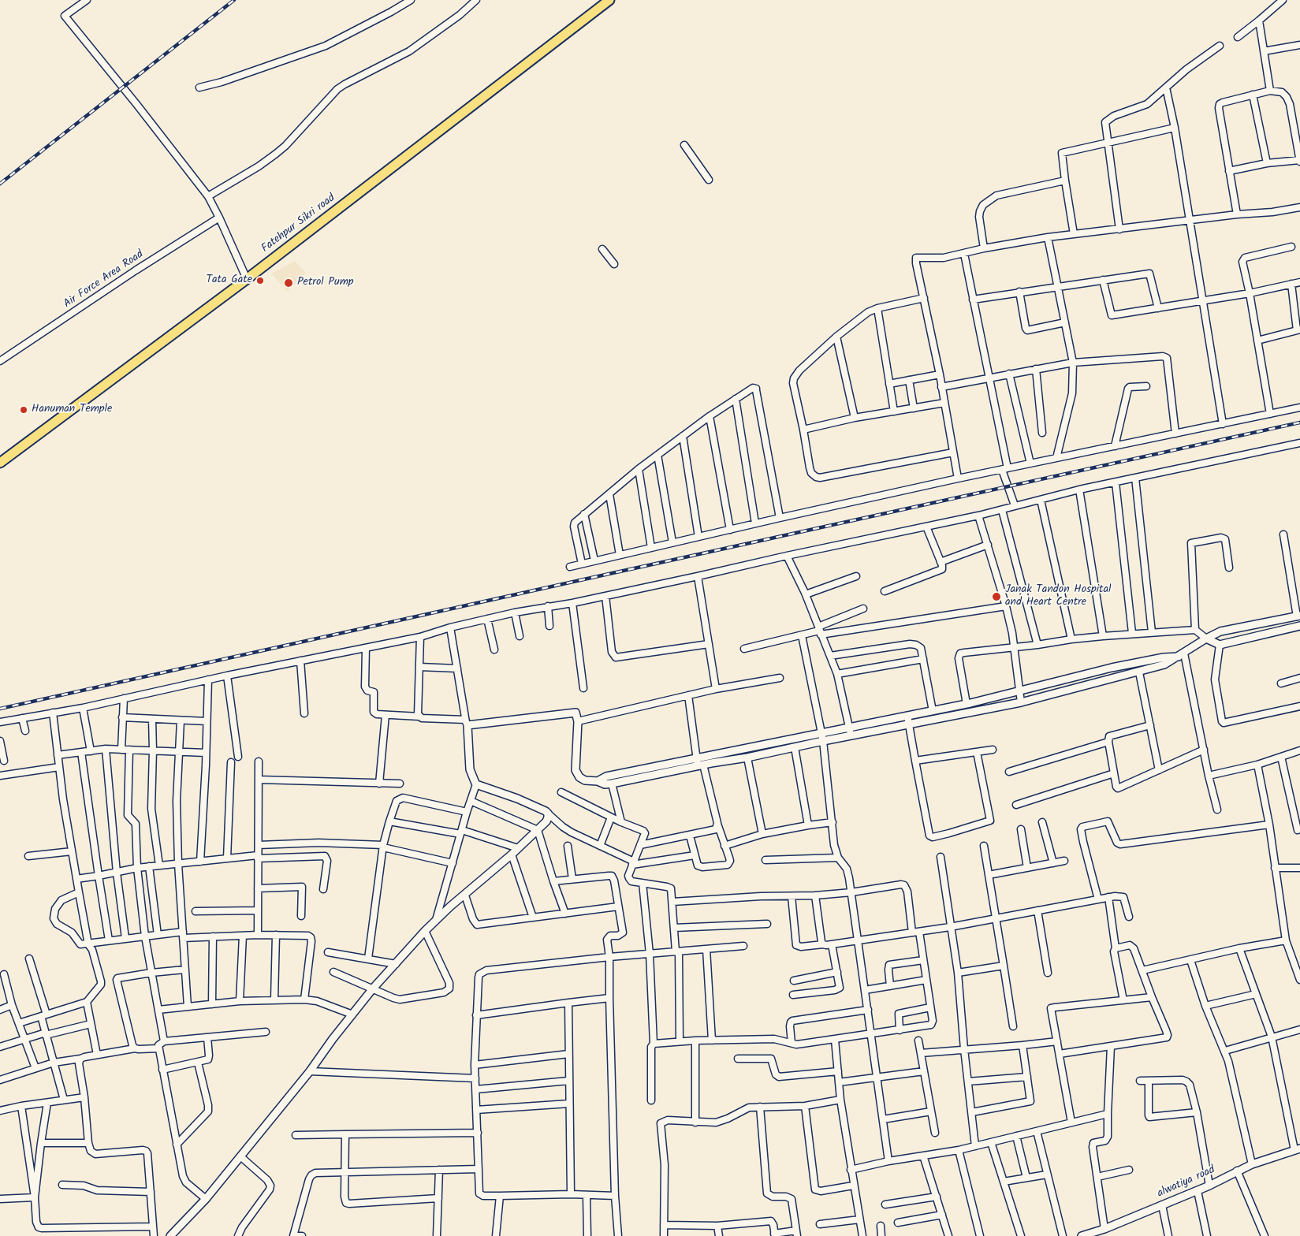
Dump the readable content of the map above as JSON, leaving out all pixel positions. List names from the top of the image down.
{
  "streets": {
    "main road": ["Fatehpur Sikri road"],
    "street": ["Air Force Area Road", "alwatiya road"]
  },
  "places": [
    "Tata Gate",
    "Petrol Pump",
    "Hanuman Temple",
    "Janak Tandon Hospital and Heart Centre"
  ]
}
